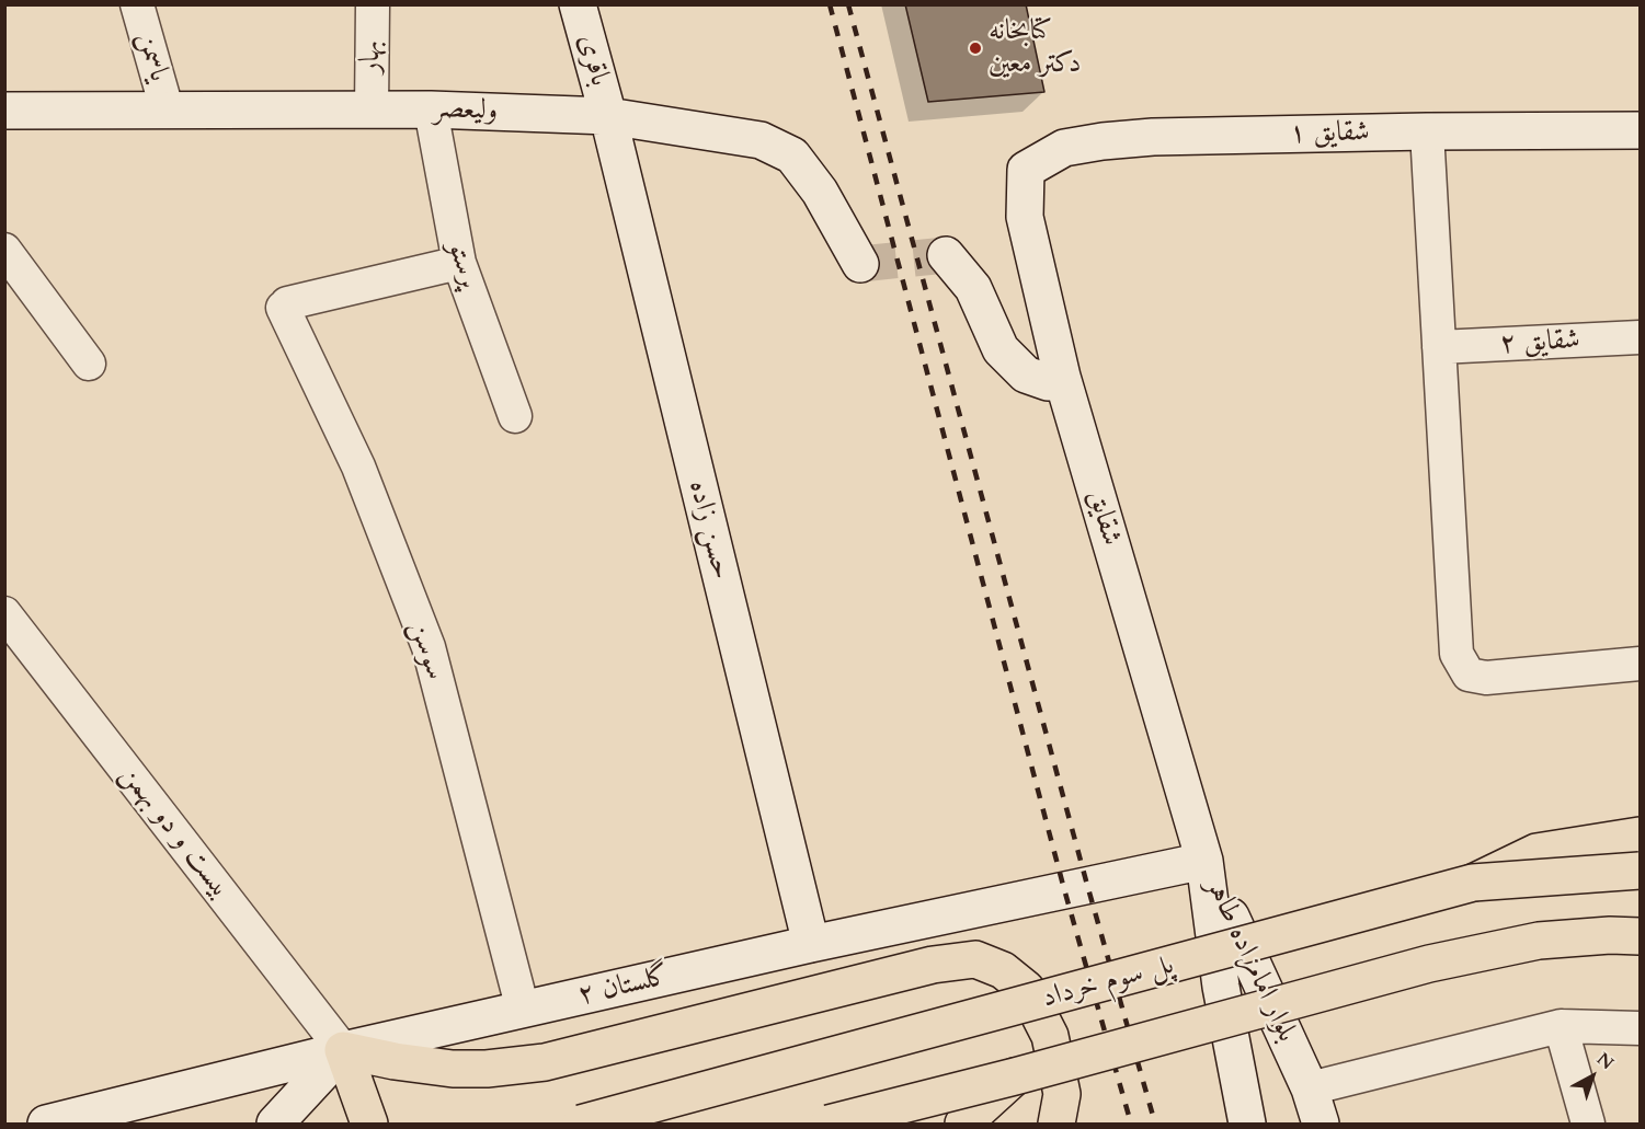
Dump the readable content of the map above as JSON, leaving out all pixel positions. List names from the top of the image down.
{
  "streets": {
    "main road": ["پل سوم خرداد"],
    "street": [
      "یاسمن",
      "بهار",
      "باقری",
      "ولیعصر",
      "۱ شقایق",
      "پرستو",
      "شقایق ۲",
      "شقایق",
      "حسن زاده",
      "سوسن",
      "بیست و دو بهمن",
      "بلوار امامزاده طاهر",
      "گلستان ۲"
    ]
  },
  "crossings": [
    ["یاسمن", "ولیعصر"],
    ["بهار", "ولیعصر"],
    ["باقری", "ولیعصر"],
    ["باقری", "حسن زاده"],
    ["ولیعصر", "پرستو"],
    ["ولیعصر", "حسن زاده"],
    ["۱ شقایق", "شقایق"],
    ["پرستو", "سوسن"],
    ["شقایق", "بلوار امامزاده طاهر"],
    ["شقایق", "گلستان ۲"],
    ["حسن زاده", "گلستان ۲"],
    ["سوسن", "گلستان ۲"],
    ["بیست و دو بهمن", "گلستان ۲"],
    ["بلوار امامزاده طاهر", "گلستان ۲"]
  ],
  "places": ["کتابخانه دکتر معین"],
  "north": "top right"
}
